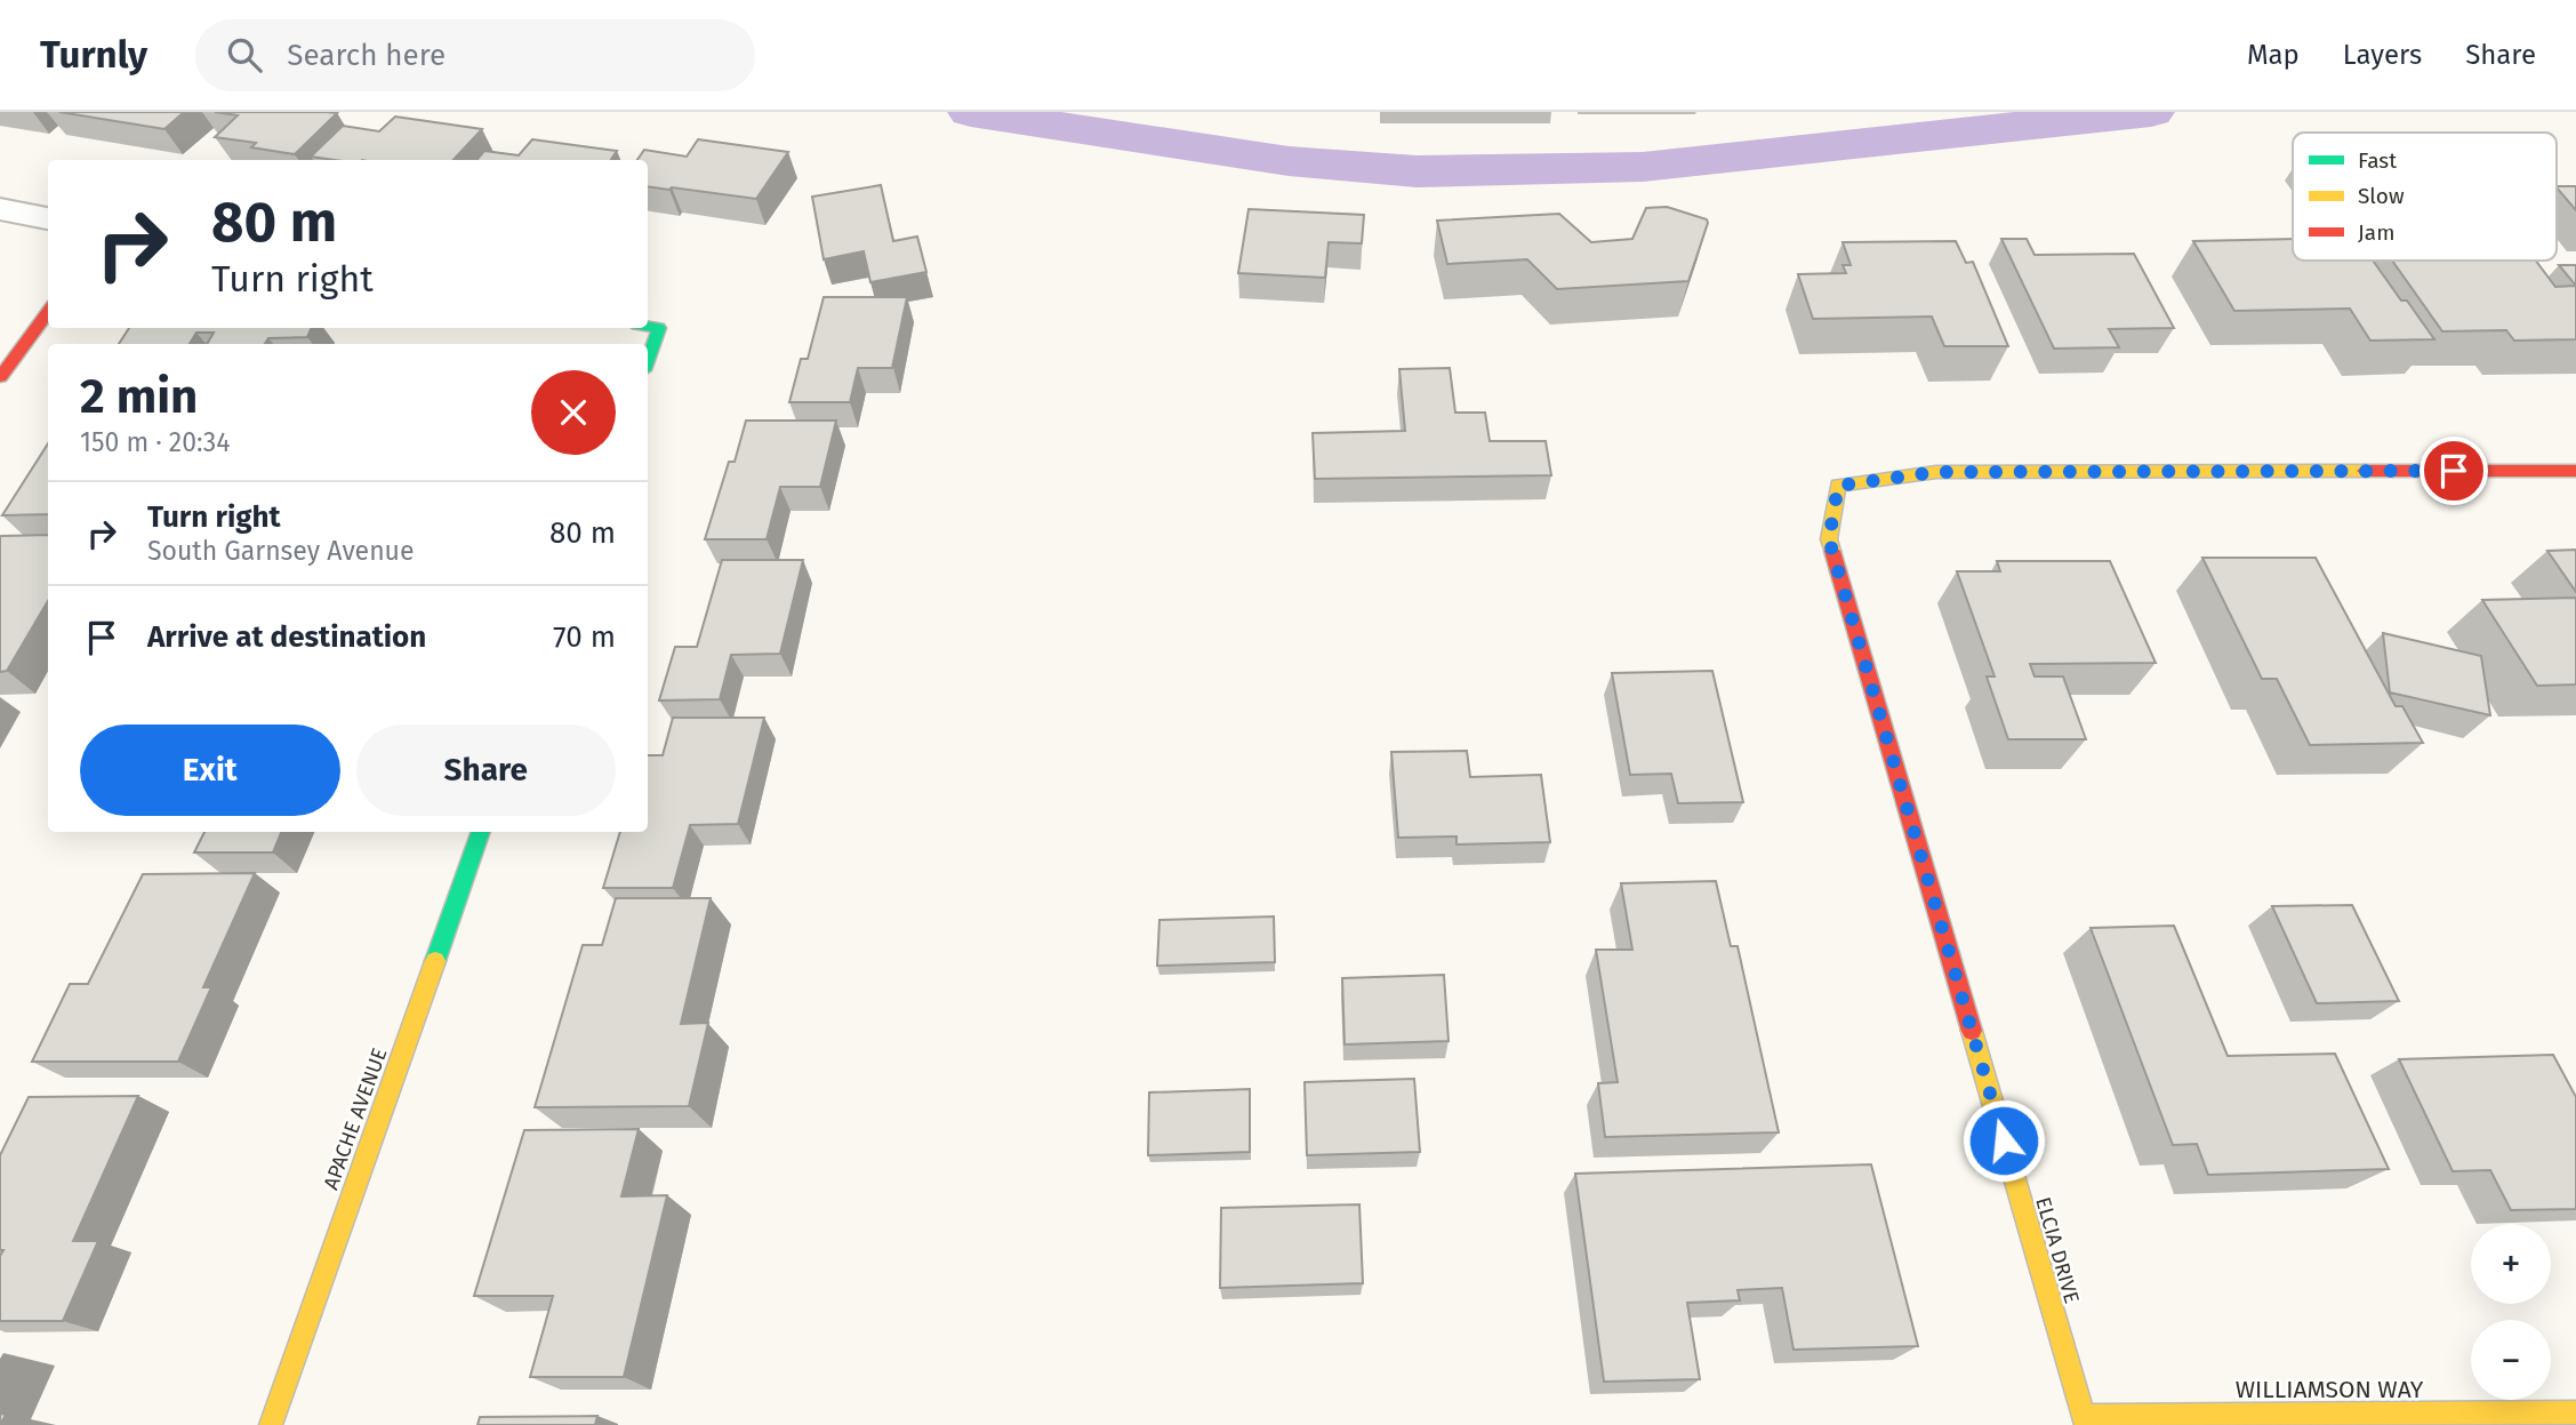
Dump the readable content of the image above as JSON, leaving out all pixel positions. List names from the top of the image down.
{
  "streets": {
    "street": ["APACHE AVENUE", "ELCIA DRIVE", "WILLIAMSON WAY"]
  },
  "crossings": [
    ["ELCIA DRIVE", "WILLIAMSON WAY"]
  ],
  "legend": ["Fast", "Slow", "Jam"],
  "page": {
    "header": "Turnly",
    "search": "Search here",
    "nav": ["Map", "Layers", "Share"],
    "turn": ["80 m", "Turn right"],
    "heading": ["2 min", "150 m · 20:34"],
    "list": [
      {
        "name": "Turn right",
        "note": "South Garnsey Avenue",
        "value": "80 m"
      },
      {
        "name": "Arrive at destination",
        "value": "70 m"
      }
    ],
    "buttons": ["Exit", "Share"],
    "map_buttons": ["+", "−"]
  }
}
